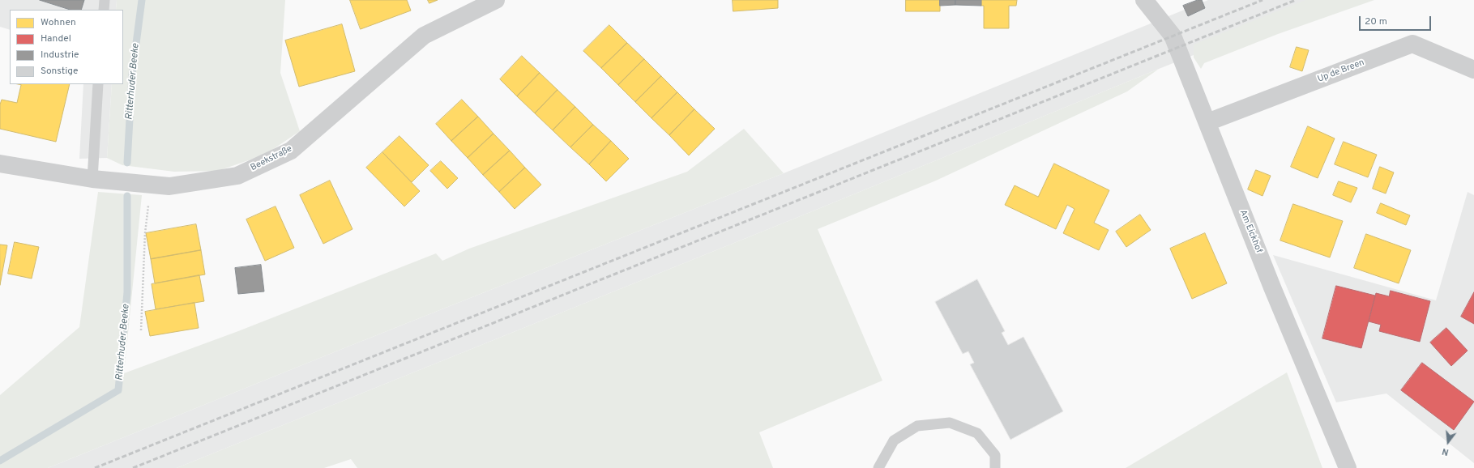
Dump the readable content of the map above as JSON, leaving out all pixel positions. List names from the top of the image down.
{
  "streets": {
    "street": ["Up de Breen", "Beekstraße", "Am Eickhof"]
  },
  "crossings": [
    ["Up de Breen", "Am Eickhof"]
  ],
  "water": ["Ritterhuder Beeke"],
  "legend": [
    "Wohnen",
    "Handel",
    "Industrie",
    "Sonstige"
  ],
  "scale_bar": "20 m",
  "north": "bottom"
}
